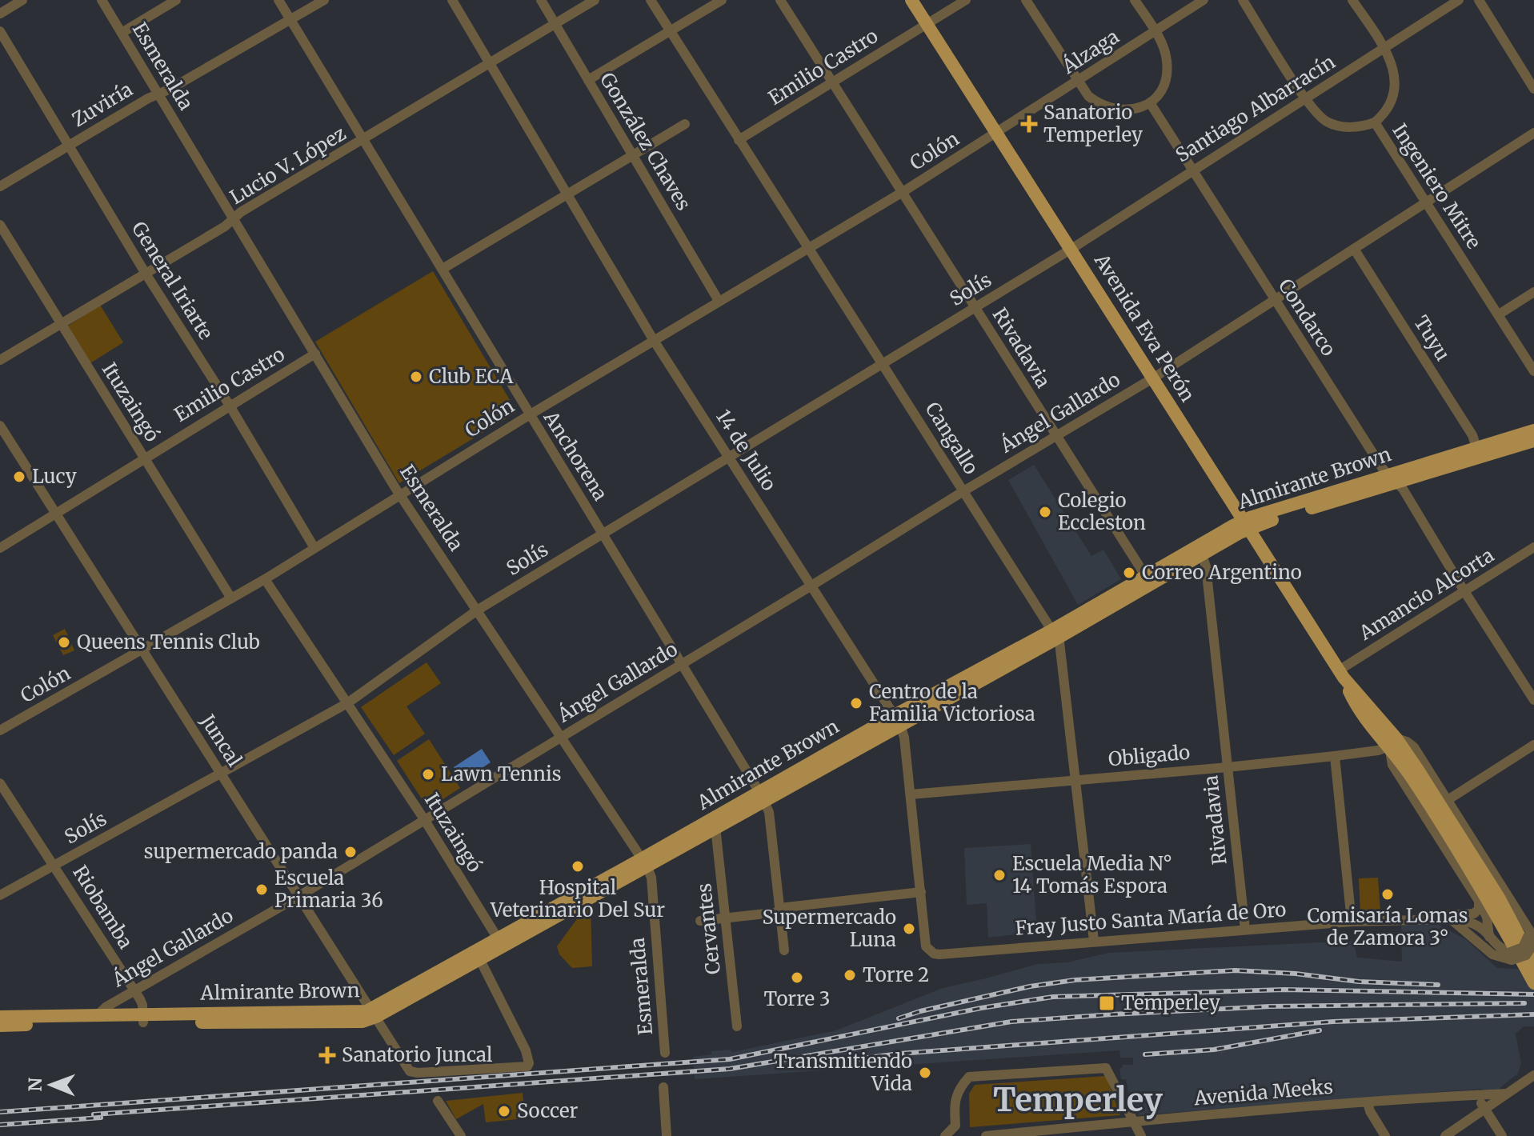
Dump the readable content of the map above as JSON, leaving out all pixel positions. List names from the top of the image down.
{
  "streets": {
    "main road": ["Avenida Eva Perón", "Almirante Brown"],
    "street": [
      "Álzaga",
      "Esmeralda",
      "Emilio Castro",
      "Zuviría",
      "Santiago Albarracín",
      "González Chaves",
      "Colón",
      "Lucio V. López",
      "Ingeniero Mitre",
      "General Iriarte",
      "Solís",
      "Condarco",
      "Tuyu",
      "Rivadavia",
      "Ituzaingó",
      "Ángel Gallardo",
      "Cangallo",
      "14 de Julio",
      "Anchorena",
      "Amancio Alcorta",
      "Juncal",
      "Obligado",
      "Riobamba",
      "Fray Justo Santa María de Oro",
      "Cervantes",
      "Avenida Meeks"
    ]
  },
  "crossings": [
    ["Álzaga", "Colón"],
    ["Álzaga", "Avenida Eva Perón"],
    ["Esmeralda", "Emilio Castro"],
    ["Esmeralda", "Zuviría"],
    ["Esmeralda", "Colón"],
    ["Esmeralda", "Lucio V. López"],
    ["Esmeralda", "Solís"],
    ["Esmeralda", "Ángel Gallardo"],
    ["Esmeralda", "Almirante Brown"],
    ["Emilio Castro", "General Iriarte"],
    ["Emilio Castro", "Avenida Eva Perón"],
    ["Emilio Castro", "Rivadavia"],
    ["Emilio Castro", "Ituzaingó"],
    ["Emilio Castro", "Cangallo"],
    ["Emilio Castro", "Juncal"],
    ["Zuviría", "General Iriarte"],
    ["Zuviría", "Anchorena"],
    ["Santiago Albarracín", "Ingeniero Mitre"],
    ["Santiago Albarracín", "Solís"],
    ["Santiago Albarracín", "Condarco"],
    ["Santiago Albarracín", "Avenida Eva Perón"],
    ["González Chaves", "Colón"],
    ["González Chaves", "Lucio V. López"],
    ["Colón", "General Iriarte"],
    ["Colón", "Avenida Eva Perón"],
    ["Colón", "Rivadavia"],
    ["Colón", "Ituzaingó"],
    ["Colón", "Cangallo"],
    ["Colón", "14 de Julio"],
    ["Colón", "Anchorena"],
    ["Colón", "Juncal"],
    ["Lucio V. López", "General Iriarte"],
    ["Lucio V. López", "Ituzaingó"],
    ["Lucio V. López", "14 de Julio"],
    ["Lucio V. López", "Anchorena"],
    ["Ingeniero Mitre", "Ángel Gallardo"],
    ["Solís", "Avenida Eva Perón"],
    ["Solís", "Rivadavia"],
    ["Solís", "Ituzaingó"],
    ["Solís", "Cangallo"],
    ["Solís", "14 de Julio"],
    ["Solís", "Anchorena"],
    ["Solís", "Juncal"],
    ["Solís", "Riobamba"],
    ["Condarco", "Ángel Gallardo"],
    ["Condarco", "Almirante Brown"],
    ["Condarco", "Amancio Alcorta"],
    ["Avenida Eva Perón", "Ángel Gallardo"],
    ["Avenida Eva Perón", "Almirante Brown"],
    ["Avenida Eva Perón", "Amancio Alcorta"],
    ["Avenida Eva Perón", "Obligado"],
    ["Tuyu", "Ángel Gallardo"],
    ["Tuyu", "Almirante Brown"],
    ["Rivadavia", "Ángel Gallardo"],
    ["Rivadavia", "Almirante Brown"],
    ["Rivadavia", "Obligado"],
    ["Rivadavia", "Fray Justo Santa María de Oro"],
    ["Ituzaingó", "Ángel Gallardo"],
    ["Ituzaingó", "Almirante Brown"],
    ["Ángel Gallardo", "Cangallo"],
    ["Ángel Gallardo", "14 de Julio"],
    ["Ángel Gallardo", "Anchorena"],
    ["Ángel Gallardo", "Almirante Brown"],
    ["Ángel Gallardo", "Juncal"],
    ["Ángel Gallardo", "Riobamba"],
    ["Cangallo", "Almirante Brown"],
    ["Cangallo", "Obligado"],
    ["Cangallo", "Fray Justo Santa María de Oro"],
    ["14 de Julio", "Almirante Brown"],
    ["14 de Julio", "Obligado"],
    ["14 de Julio", "Fray Justo Santa María de Oro"],
    ["Anchorena", "Almirante Brown"],
    ["Almirante Brown", "Juncal"],
    ["Almirante Brown", "Riobamba"],
    ["Almirante Brown", "Cervantes"]
  ],
  "districts": ["Temperley"],
  "places": {
    "health": ["Sanatorio Temperley", "Sanatorio Juncal"],
    "other": [
      "Club ECA",
      "Lucy",
      "Colegio Eccleston",
      "Correo Argentino",
      "Queens Tennis Club",
      "Centro de la Familia Victoriosa",
      "Lawn Tennis",
      "supermercado panda",
      "Hospital Veterinario Del Sur",
      "Escuela Media N° 14 Tomás Espora",
      "Escuela Primaria 36",
      "Comisaría Lomas de Zamora 3°",
      "Supermercado Luna",
      "Torre 2",
      "Torre 3",
      "Transmitiendo Vida",
      "Soccer"
    ],
    "transit": ["Temperley"]
  },
  "north": "left"
}
